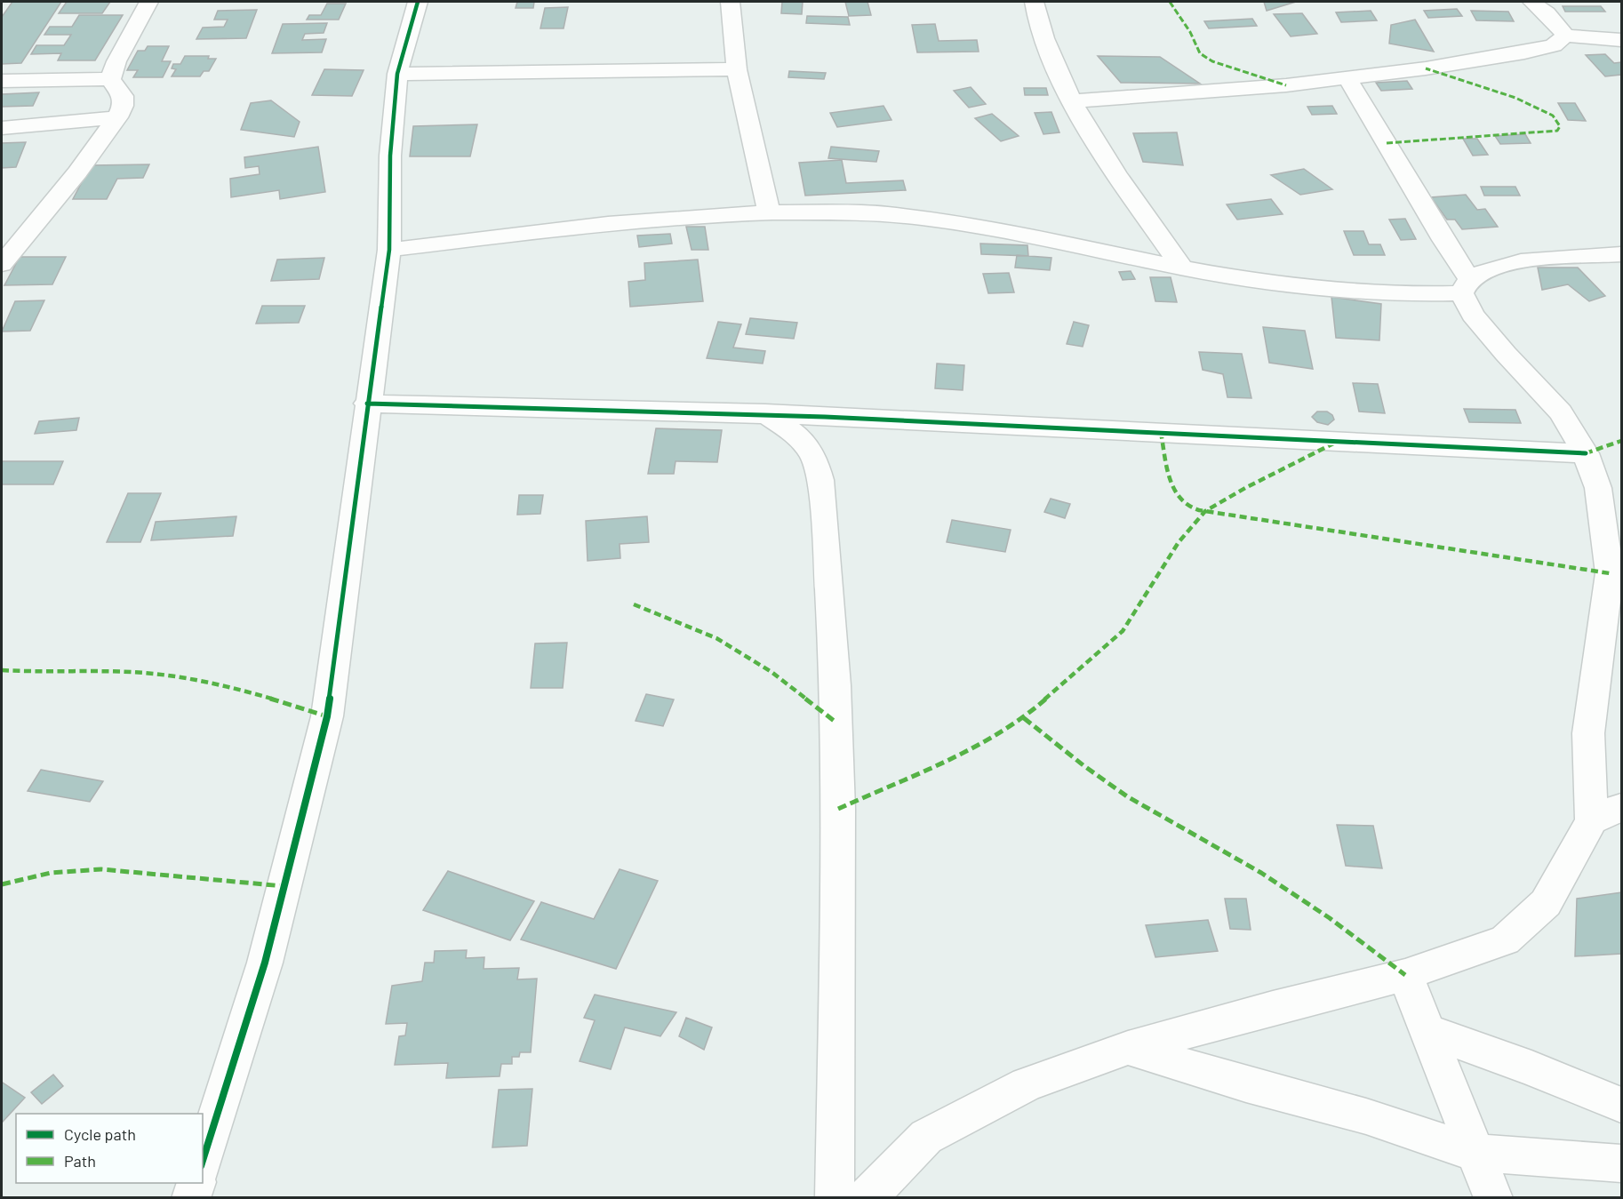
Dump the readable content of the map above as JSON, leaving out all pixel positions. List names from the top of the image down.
{
  "legend": ["Cycle path", "Path"]
}
